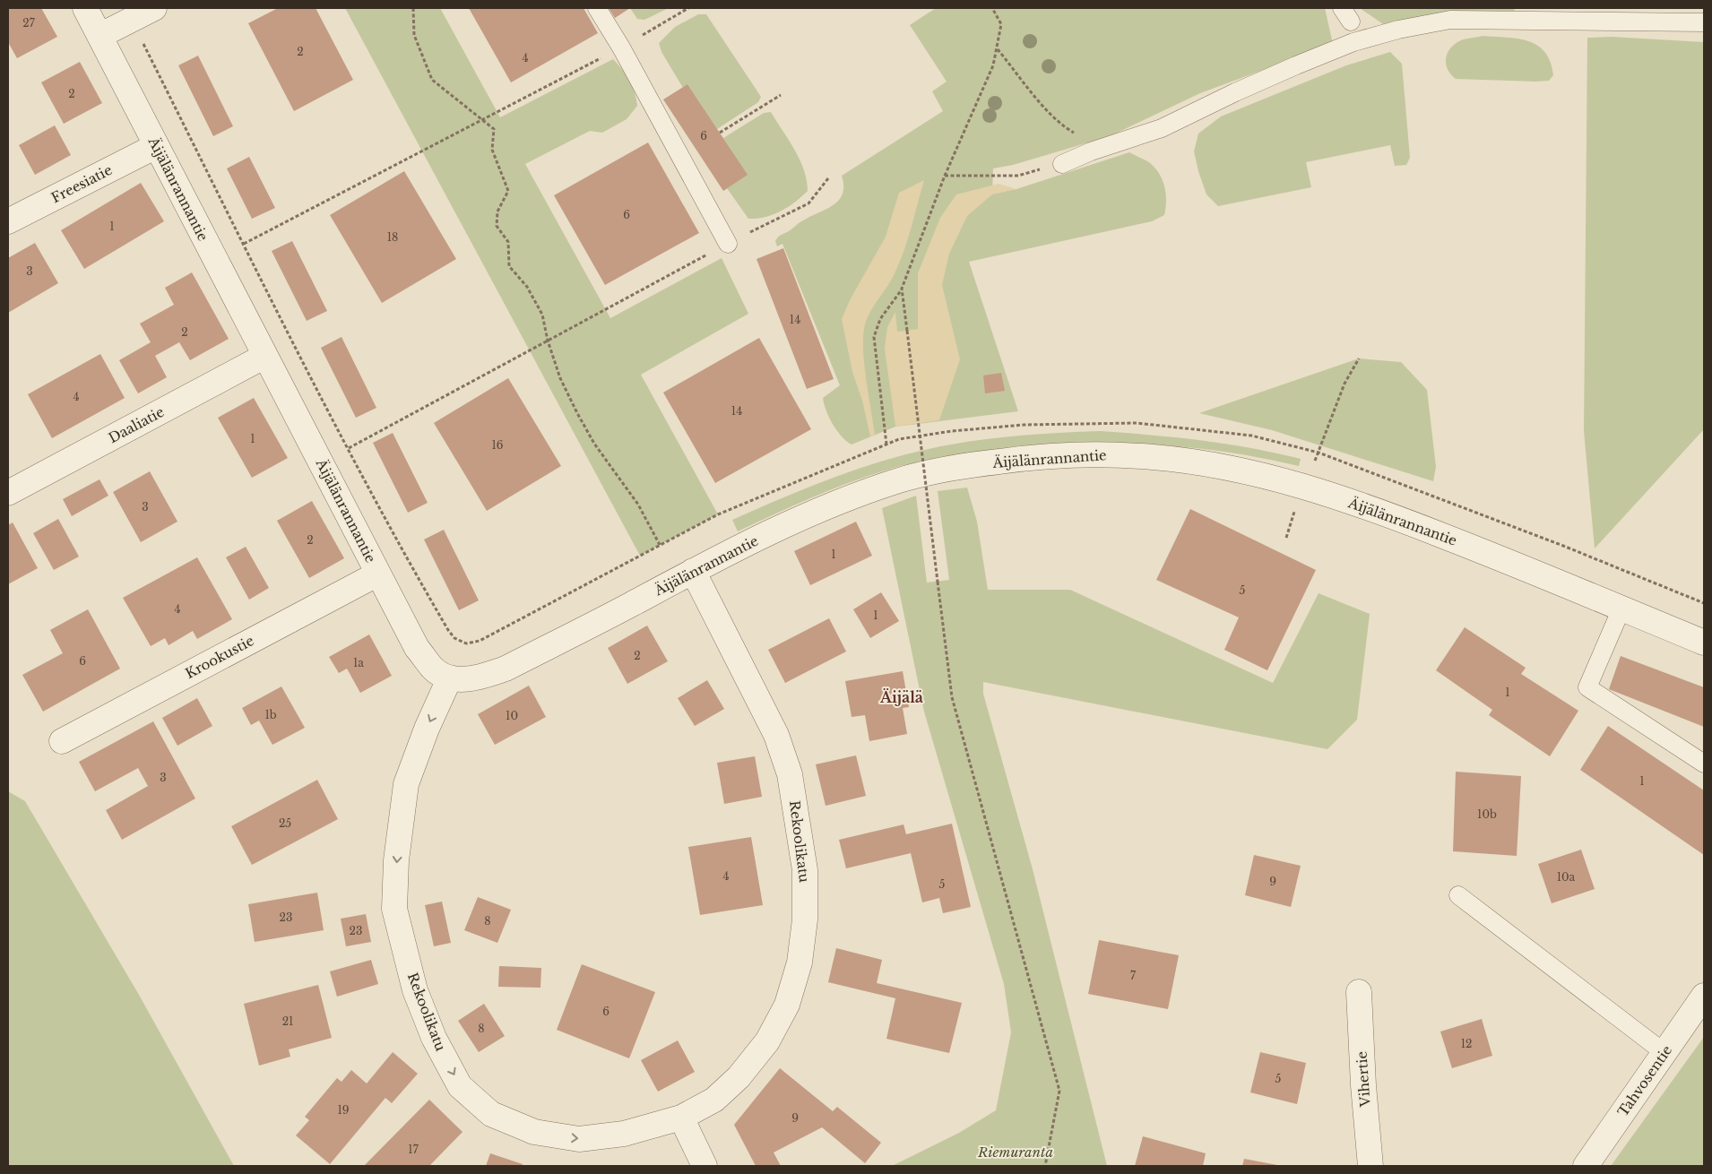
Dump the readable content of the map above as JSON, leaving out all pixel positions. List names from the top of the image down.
{
  "streets": {
    "street": [
      "Freesiatie",
      "Äijälänrannantie",
      "Daaliatie",
      "Krookustie",
      "Rekoolikatu",
      "Vihertie",
      "Tahvosentie"
    ]
  },
  "crossings": [
    ["Freesiatie", "Äijälänrannantie"],
    ["Äijälänrannantie", "Daaliatie"],
    ["Äijälänrannantie", "Krookustie"],
    ["Äijälänrannantie", "Rekoolikatu"]
  ],
  "districts": ["Äijälä"],
  "parks": ["Riemuranta"],
  "house_numbers": [
    "27",
    "2",
    "4",
    "2",
    "6",
    "6",
    "1",
    "18",
    "3",
    "14",
    "2",
    "4",
    "14",
    "1",
    "16",
    "3",
    "2",
    "1",
    "5",
    "4",
    "1",
    "2",
    "6",
    "1a",
    "1",
    "1b",
    "10",
    "3",
    "1",
    "10b",
    "25",
    "4",
    "10a",
    "9",
    "5",
    "23",
    "8",
    "23",
    "7",
    "6",
    "21",
    "8",
    "12",
    "5",
    "19",
    "9",
    "17"
  ]
}
